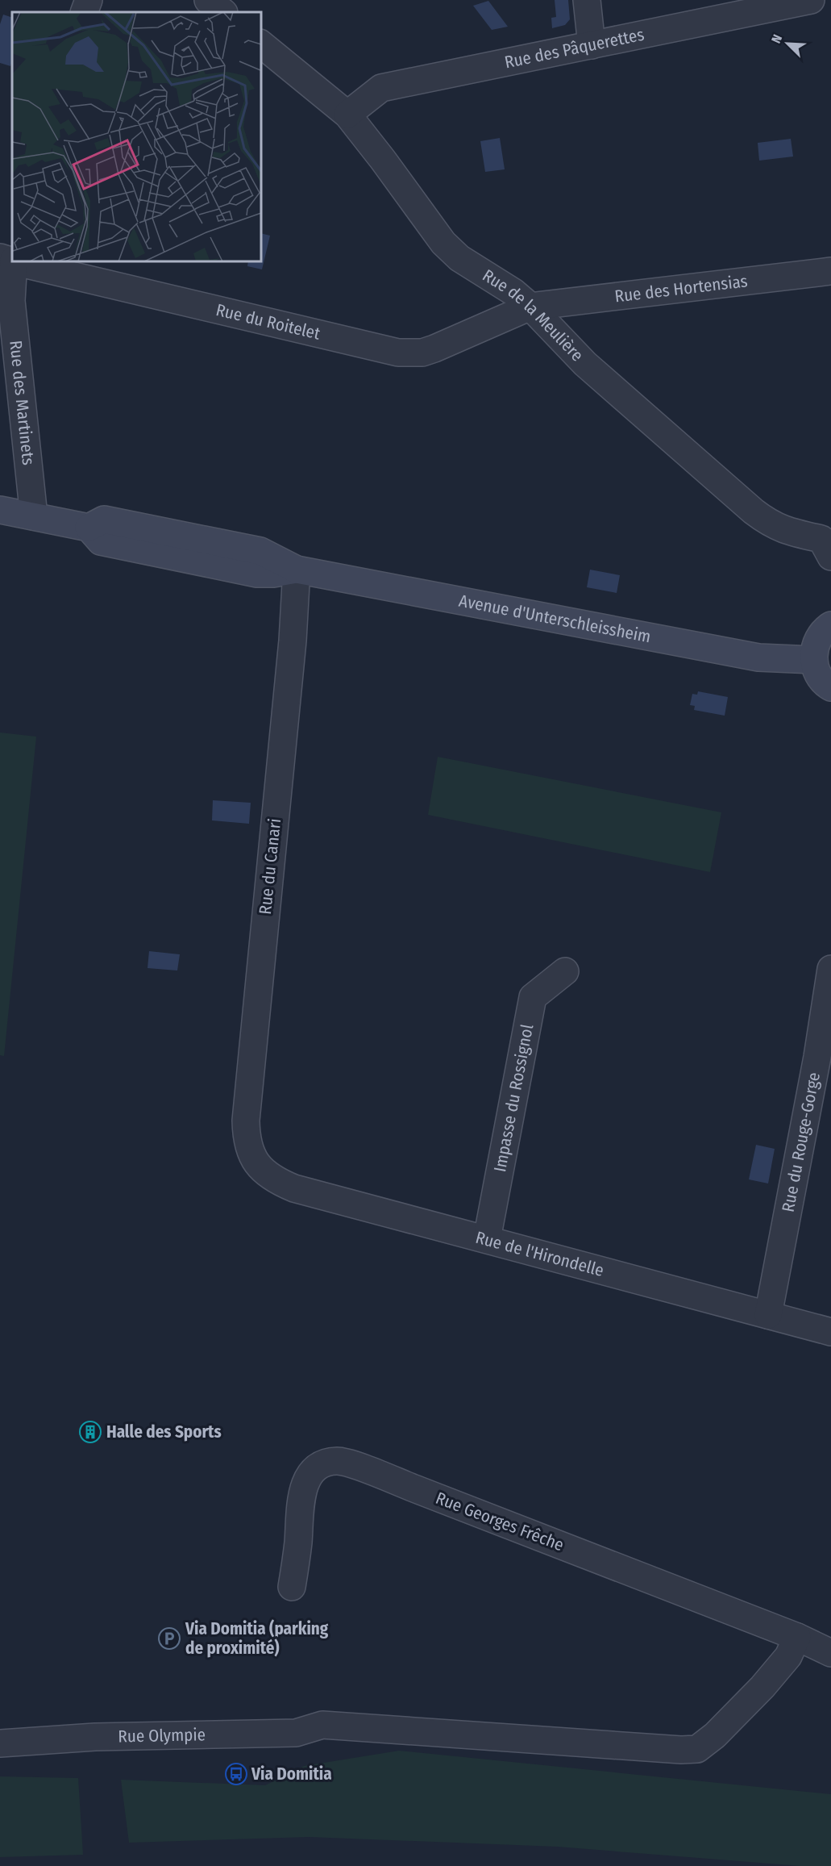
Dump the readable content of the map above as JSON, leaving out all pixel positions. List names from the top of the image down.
{
  "streets": {
    "street": [
      "Rue des Pâquerettes",
      "Rue des Hortensias",
      "Rue de la Meulière",
      "Rue du Roitelet",
      "Rue des Martinets",
      "Avenue d'Unterschleissheim",
      "Rue du Canari",
      "Impasse du Rossignol",
      "Rue du Rouge-Gorge",
      "Rue de l'Hirondelle",
      "Rue Georges Frêche",
      "Rue Olympie"
    ]
  },
  "crossings": [
    ["Rue des Pâquerettes", "Rue de la Meulière"],
    ["Rue des Hortensias", "Rue de la Meulière"],
    ["Rue des Hortensias", "Rue du Roitelet"],
    ["Rue de la Meulière", "Rue du Roitelet"],
    ["Rue des Martinets", "Avenue d'Unterschleissheim"],
    ["Avenue d'Unterschleissheim", "Rue du Canari"],
    ["Rue du Canari", "Rue de l'Hirondelle"],
    ["Impasse du Rossignol", "Rue de l'Hirondelle"],
    ["Rue du Rouge-Gorge", "Rue de l'Hirondelle"],
    ["Rue Georges Frêche", "Rue Olympie"]
  ],
  "places": {
    "building": ["Halle des Sports"],
    "parking": ["Via Domitia (parking de proximité)"],
    "bus stop": ["Via Domitia"]
  },
  "north": "top left"
}
